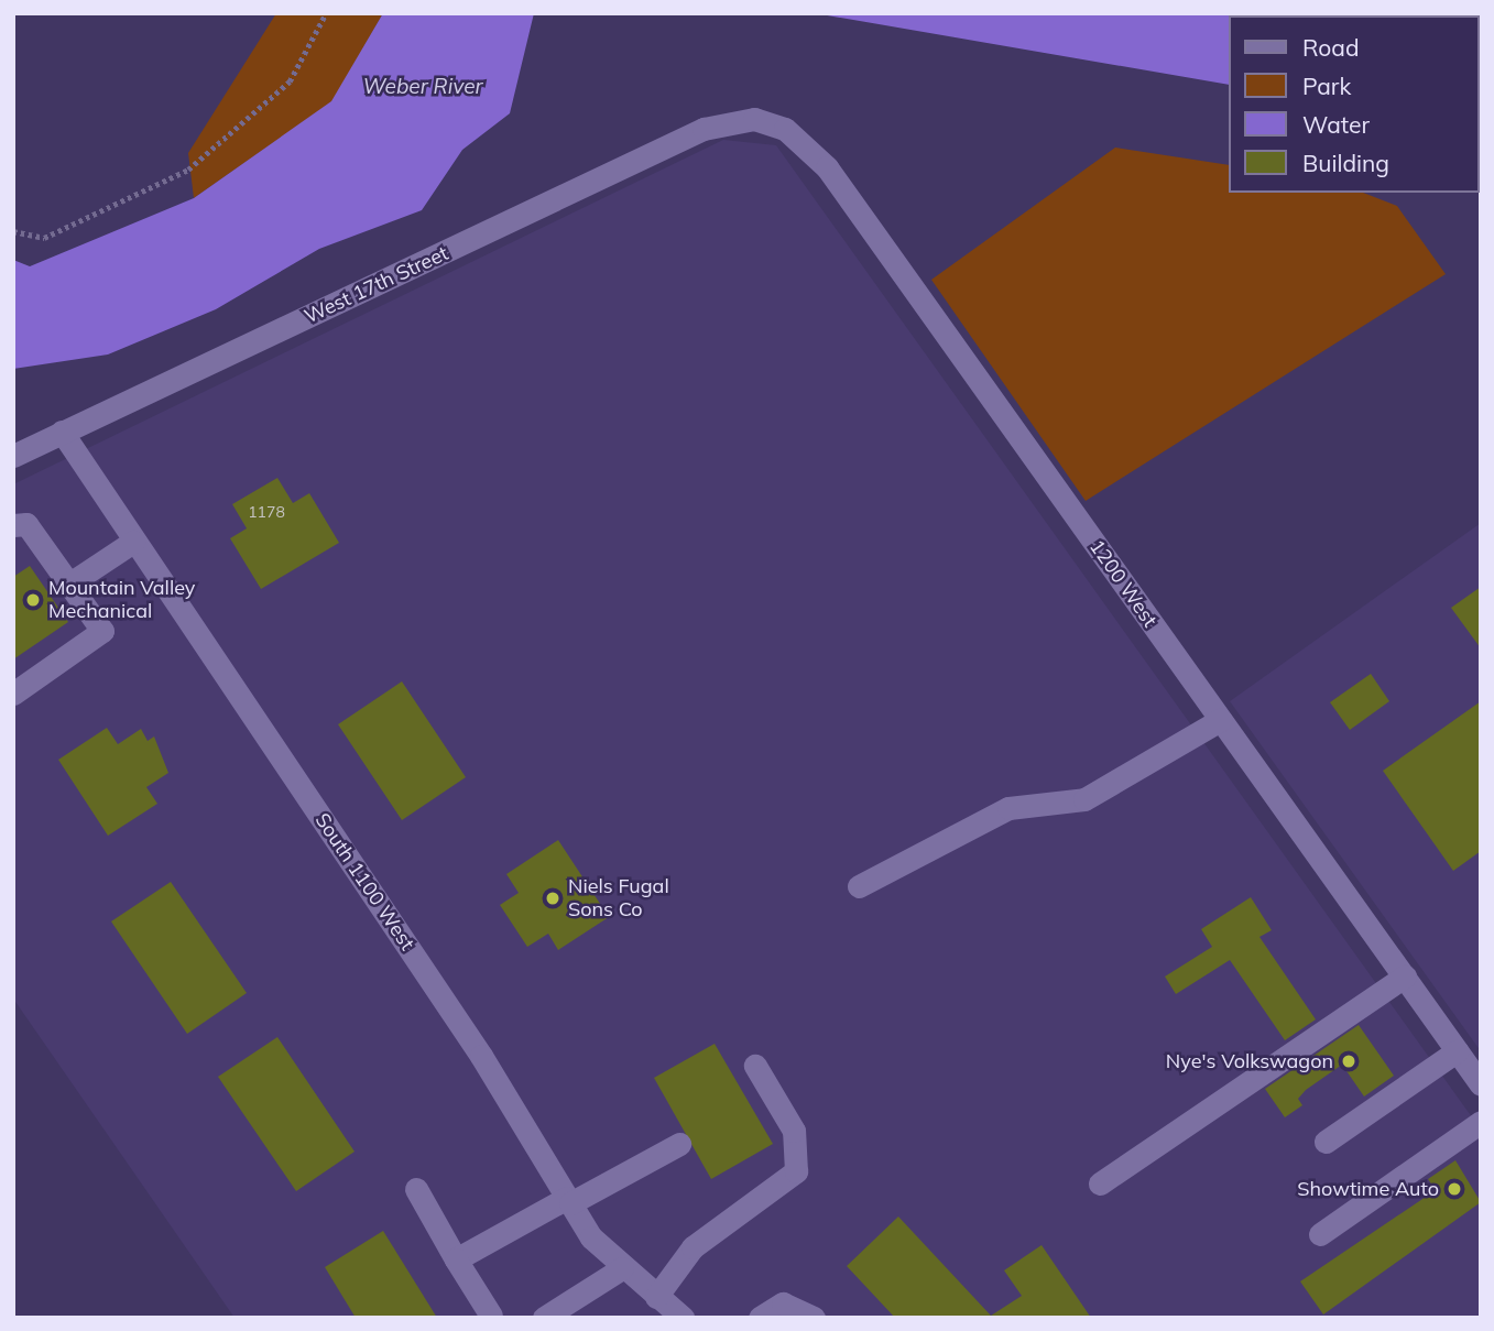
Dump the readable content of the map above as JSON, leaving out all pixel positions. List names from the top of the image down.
{
  "streets": {
    "street": ["West 17th Street", "1200 West", "South 1100 West"]
  },
  "crossings": [
    ["West 17th Street", "1200 West"],
    ["West 17th Street", "South 1100 West"]
  ],
  "water": ["Weber River"],
  "places": [
    "Mountain Valley Mechanical",
    "Niels Fugal Sons Co",
    "Nye's Volkswagon",
    "Showtime Auto"
  ],
  "house_numbers": ["1178"],
  "legend": [
    "Road",
    "Park",
    "Water",
    "Building"
  ]
}
